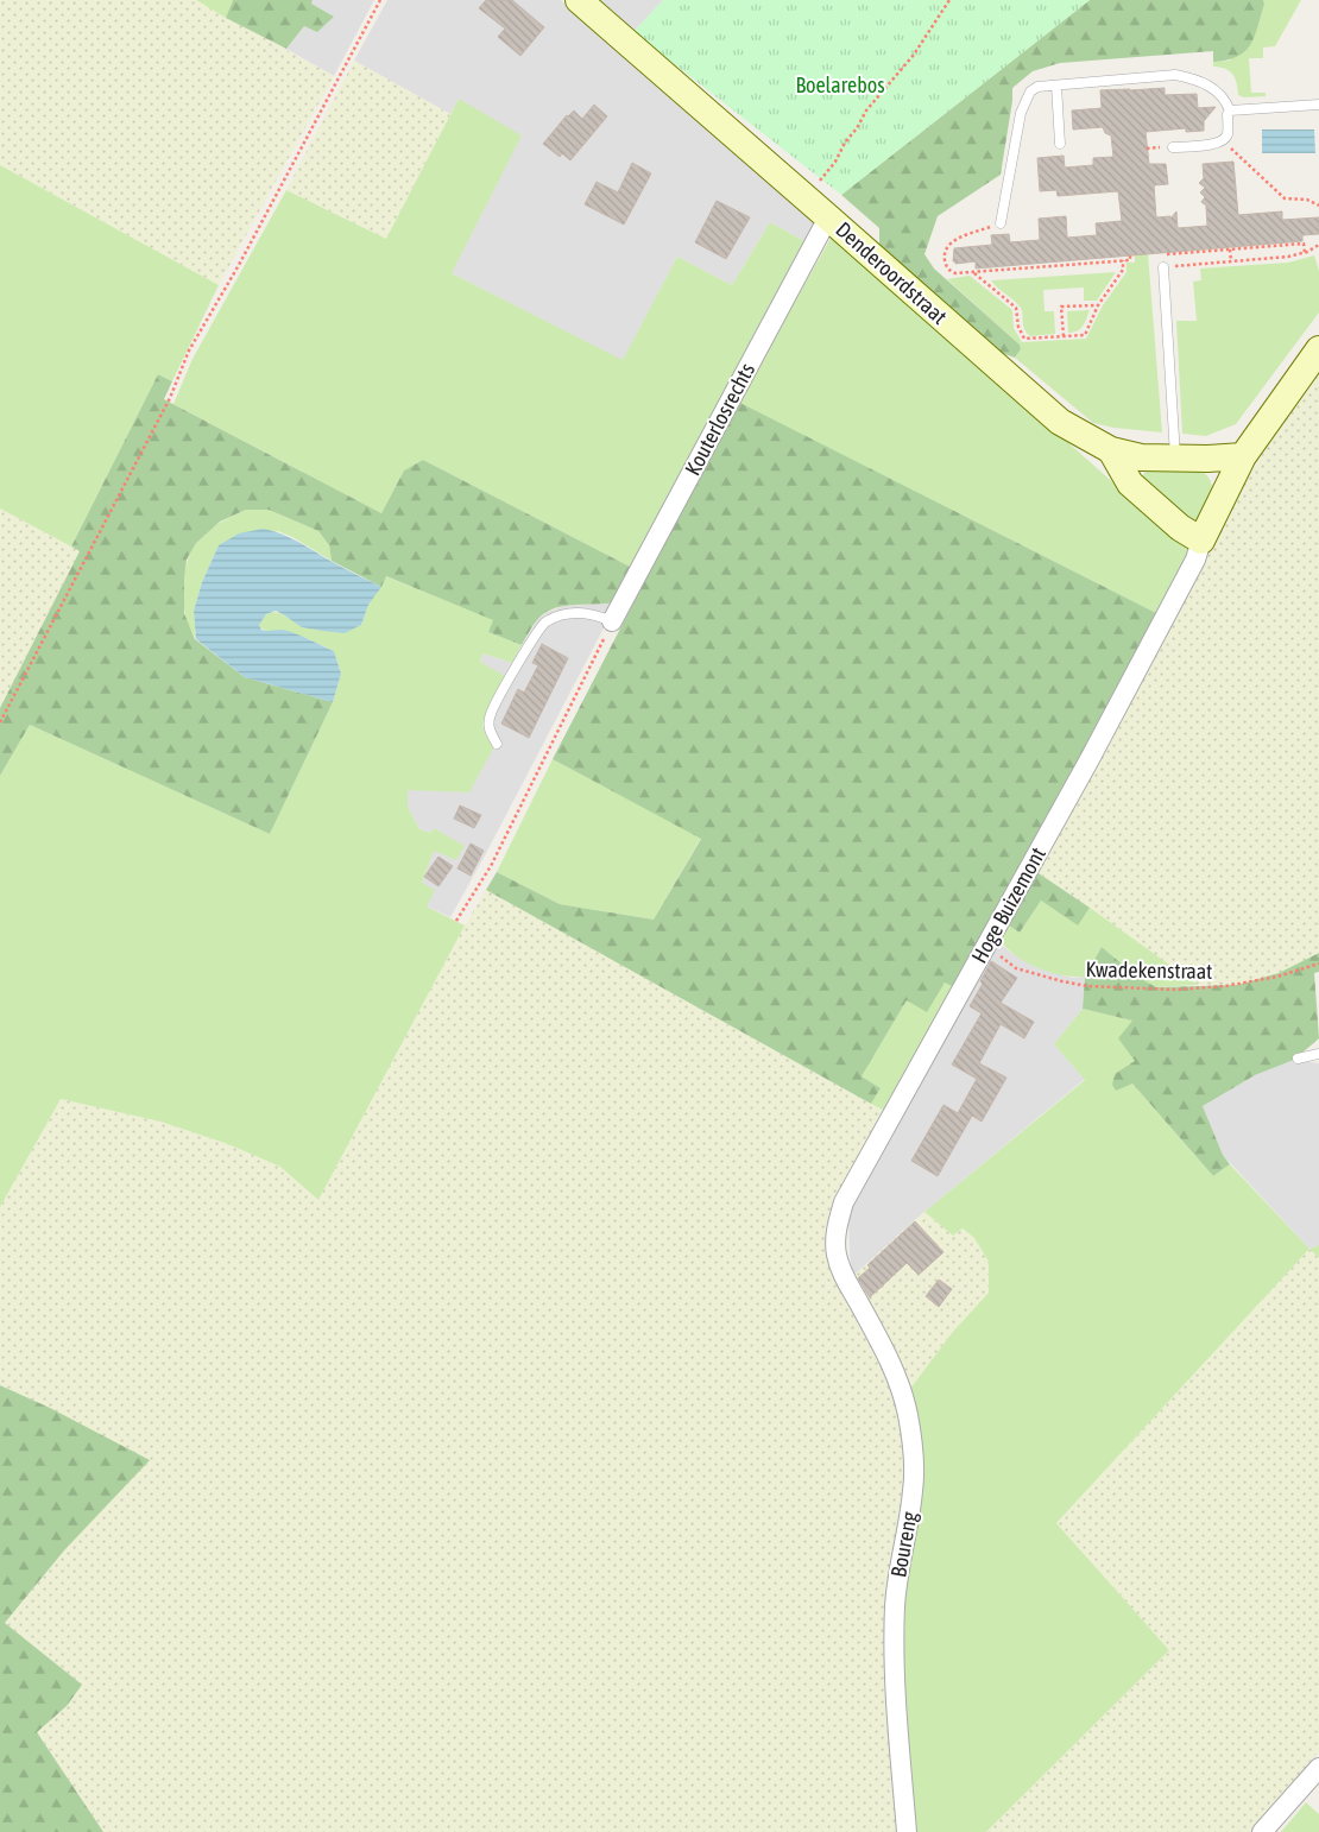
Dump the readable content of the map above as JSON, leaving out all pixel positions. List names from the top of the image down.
{
  "streets": {
    "street": [
      "Denderoordstraat",
      "Kouterlosrechts",
      "Hoge Buizemont",
      "Boureng"
    ],
    "path": ["Kwadekenstraat"]
  },
  "crossings": [
    ["Denderoordstraat", "Kouterlosrechts"],
    ["Denderoordstraat", "Hoge Buizemont"],
    ["Hoge Buizemont", "Kwadekenstraat"],
    ["Hoge Buizemont", "Boureng"]
  ],
  "parks": ["Boelarebos"]
}
